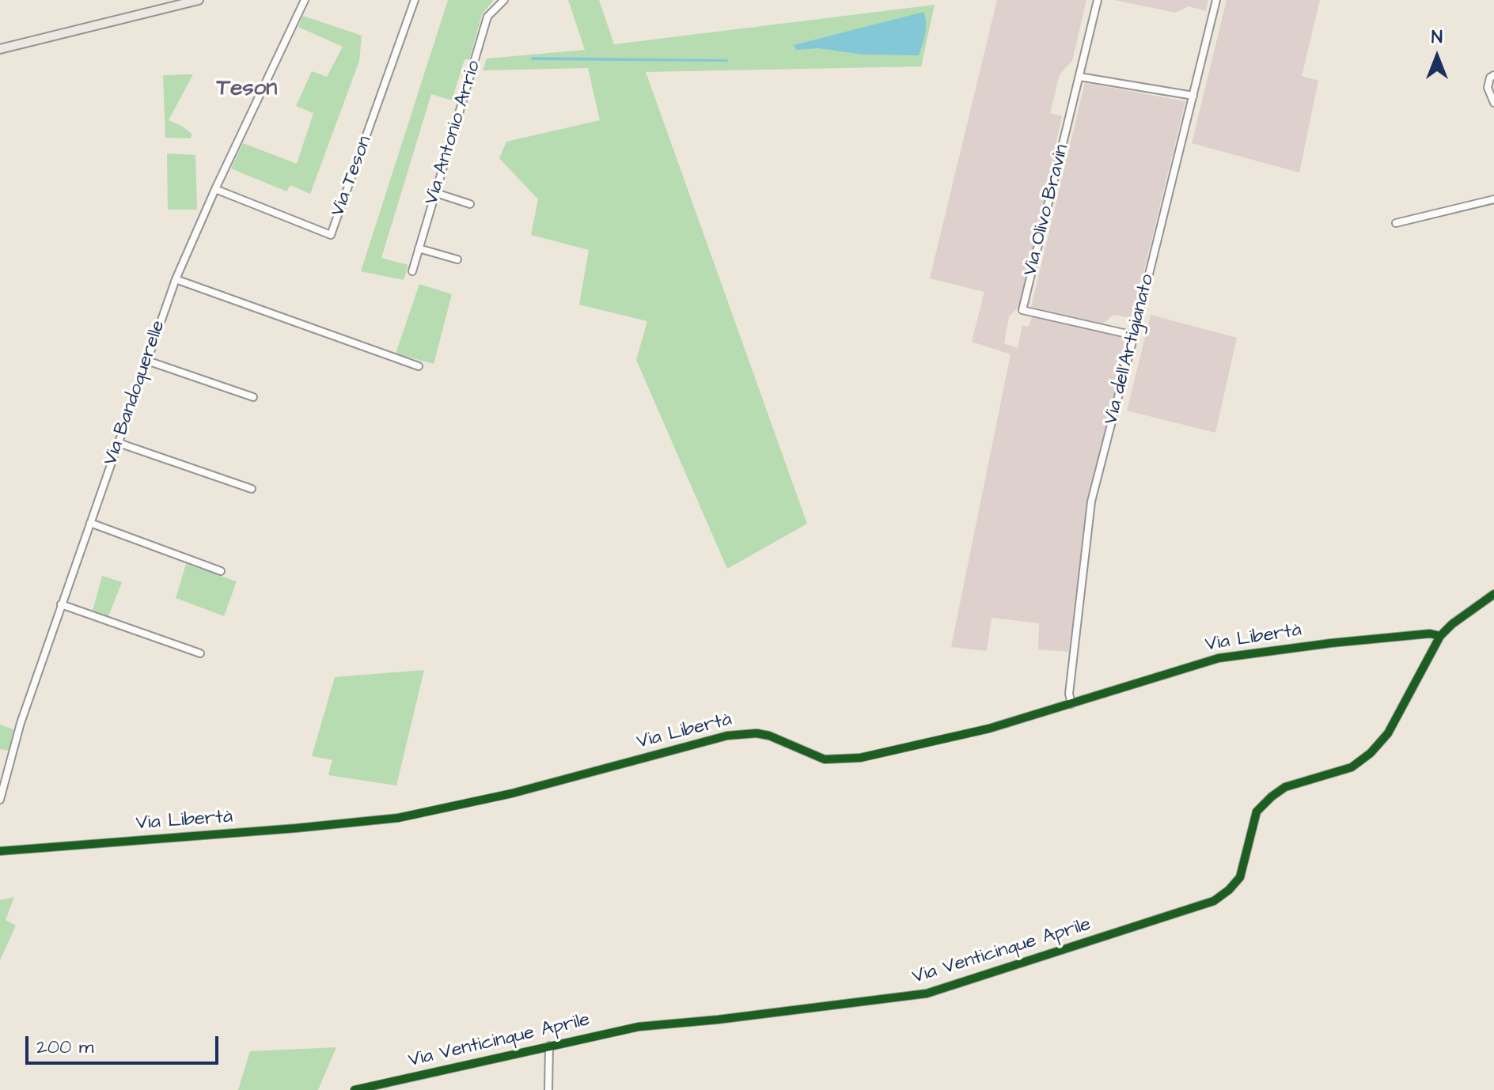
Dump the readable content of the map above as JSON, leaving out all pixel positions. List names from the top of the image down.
{
  "streets": {
    "street": [
      "Via Antonio Arrio",
      "Via Teson",
      "Via Olivo Bravin",
      "Via dell'Artigianato",
      "Via Bandoquerelle",
      "Via Libertà",
      "Via Venticinque Aprile"
    ]
  },
  "crossings": [
    ["Via Teson", "Via Bandoquerelle"],
    ["Via Olivo Bravin", "Via dell'Artigianato"],
    ["Via dell'Artigianato", "Via Libertà"],
    ["Via Libertà", "Via Venticinque Aprile"]
  ],
  "districts": ["Teson"],
  "scale_bar": "200 m",
  "north": "top"
}
